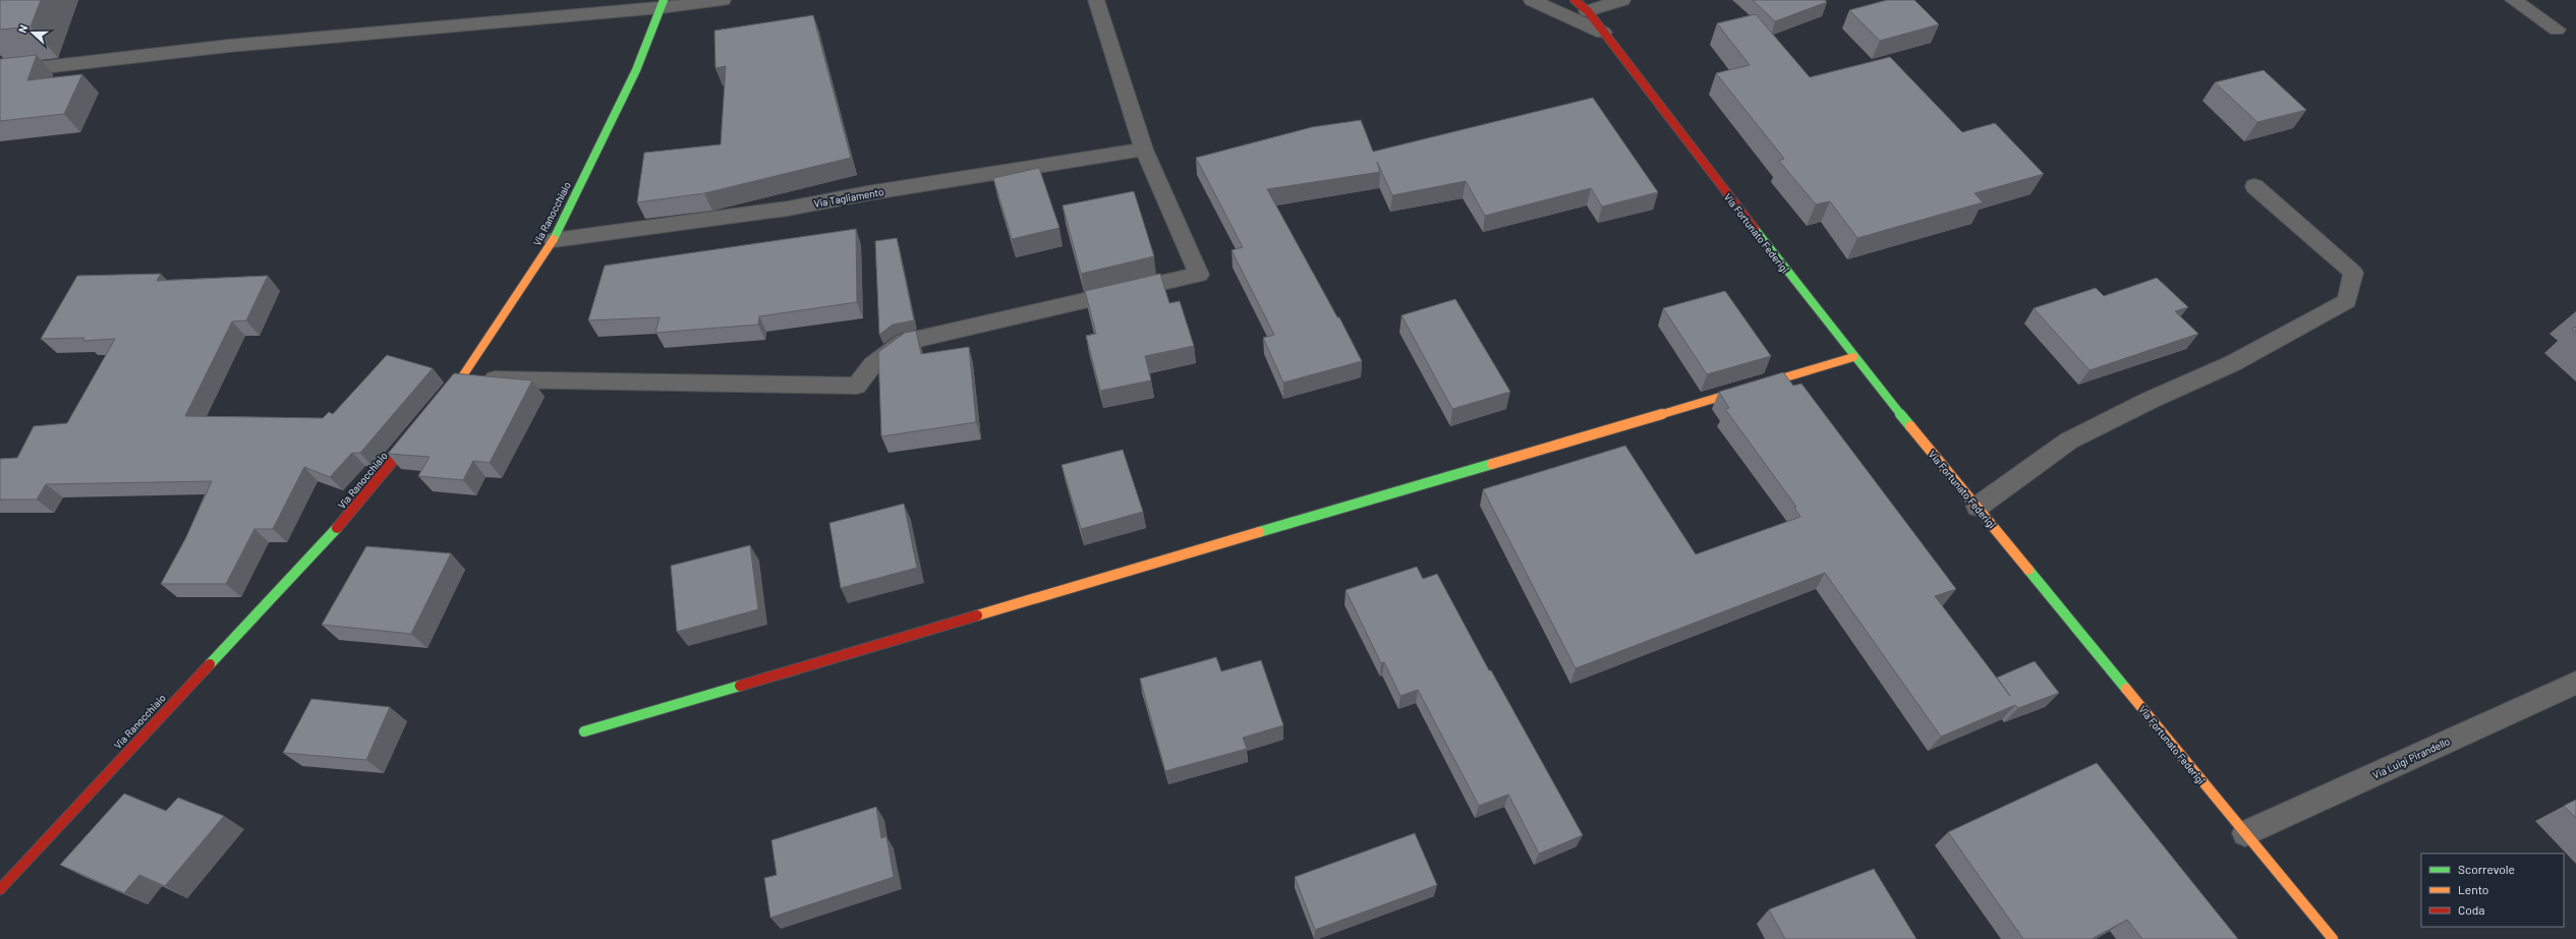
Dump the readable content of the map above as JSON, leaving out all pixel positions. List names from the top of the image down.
{
  "streets": {
    "street": [
      "Via Tagliamento",
      "Via Ranocchiaio",
      "Via Fortunato Federigi",
      "Via Luigi Pirandello"
    ]
  },
  "crossings": [
    ["Via Tagliamento", "Via Ranocchiaio"],
    ["Via Fortunato Federigi", "Via Luigi Pirandello"]
  ],
  "legend": ["Scorrevole", "Lento", "Coda"],
  "north": "left"
}
